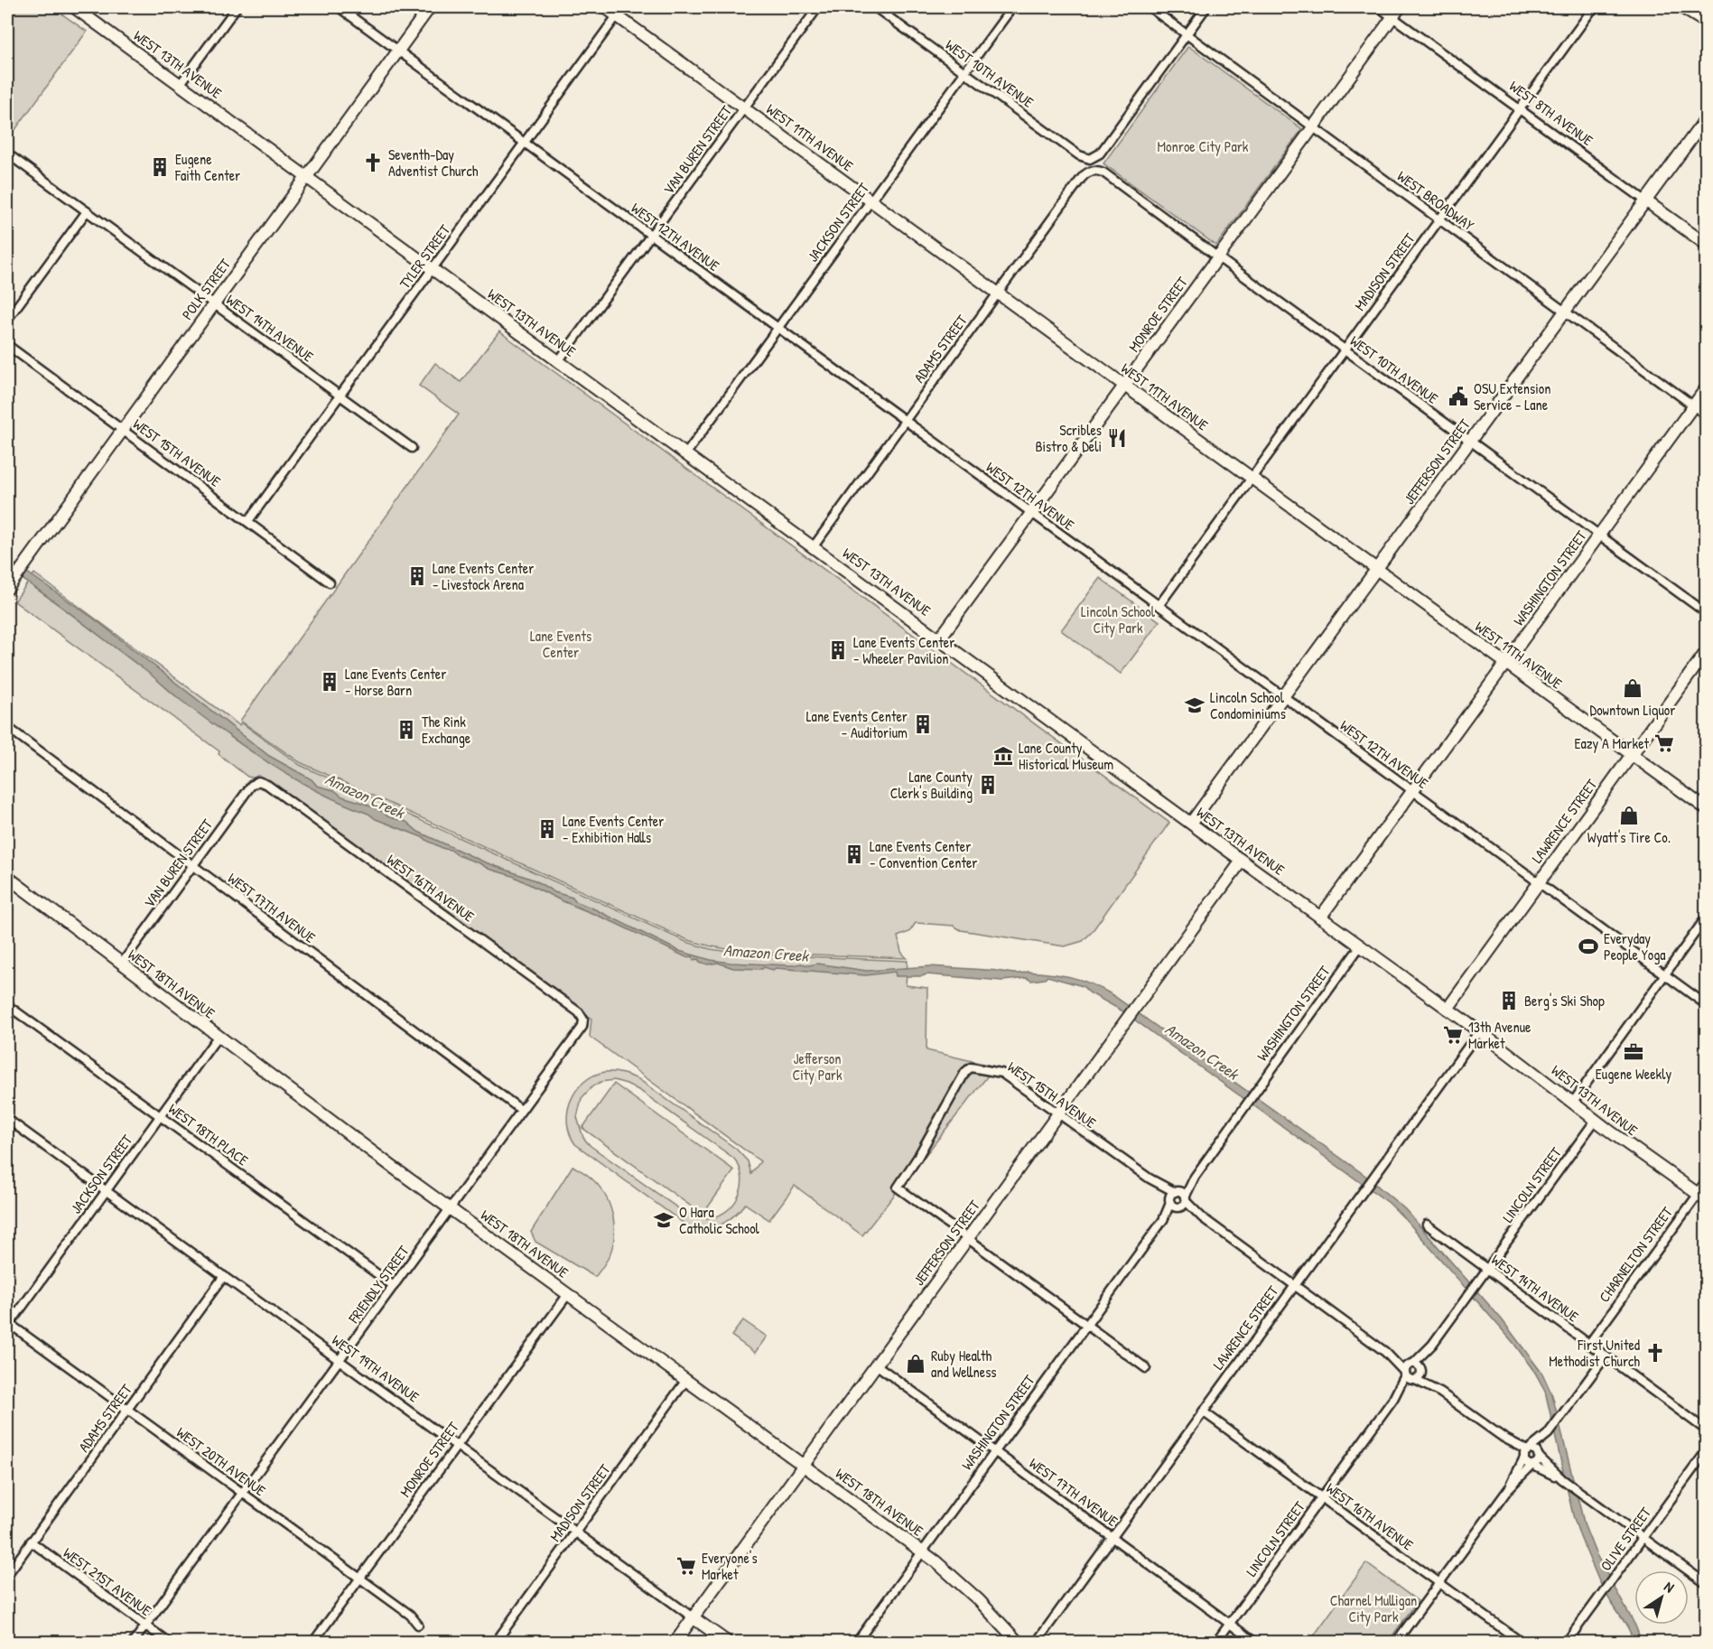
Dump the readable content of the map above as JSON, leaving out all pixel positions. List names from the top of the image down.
{
  "streets": {
    "main road": [
      "WEST 13TH AVENUE",
      "WEST 8TH AVENUE",
      "WEST 11TH AVENUE",
      "POLK STREET",
      "MONROE STREET",
      "JEFFERSON STREET",
      "WASHINGTON STREET",
      "LAWRENCE STREET",
      "WEST 18TH AVENUE",
      "CHARNELTON STREET",
      "WEST 19TH AVENUE"
    ],
    "street": [
      "WEST 10TH AVENUE",
      "VAN BUREN STREET",
      "WEST BROADWAY",
      "JACKSON STREET",
      "WEST 12TH AVENUE",
      "TYLER STREET",
      "MADISON STREET",
      "WEST 14TH AVENUE",
      "ADAMS STREET",
      "WEST 15TH AVENUE",
      "WEST 16TH AVENUE",
      "WEST 17TH AVENUE",
      "WEST 18TH PLACE",
      "LINCOLN STREET",
      "FRIENDLY STREET",
      "WEST 20TH AVENUE",
      "OLIVE STREET",
      "WEST 21ST AVENUE"
    ]
  },
  "crossings": [
    ["WEST 13TH AVENUE", "VAN BUREN STREET"],
    ["WEST 13TH AVENUE", "JACKSON STREET"],
    ["WEST 13TH AVENUE", "TYLER STREET"],
    ["WEST 13TH AVENUE", "POLK STREET"],
    ["WEST 13TH AVENUE", "MONROE STREET"],
    ["WEST 13TH AVENUE", "ADAMS STREET"],
    ["WEST 13TH AVENUE", "JEFFERSON STREET"],
    ["WEST 13TH AVENUE", "WASHINGTON STREET"],
    ["WEST 13TH AVENUE", "LAWRENCE STREET"],
    ["WEST 13TH AVENUE", "LINCOLN STREET"],
    ["WEST 13TH AVENUE", "CHARNELTON STREET"],
    ["WEST 10TH AVENUE", "WEST BROADWAY"],
    ["WEST 10TH AVENUE", "JACKSON STREET"],
    ["WEST 10TH AVENUE", "MADISON STREET"],
    ["WEST 10TH AVENUE", "MONROE STREET"],
    ["WEST 10TH AVENUE", "ADAMS STREET"],
    ["WEST 10TH AVENUE", "JEFFERSON STREET"],
    ["WEST 10TH AVENUE", "WASHINGTON STREET"],
    ["WEST 8TH AVENUE", "MADISON STREET"],
    ["WEST 8TH AVENUE", "MONROE STREET"],
    ["WEST 8TH AVENUE", "JEFFERSON STREET"],
    ["WEST 11TH AVENUE", "VAN BUREN STREET"],
    ["WEST 11TH AVENUE", "JACKSON STREET"],
    ["WEST 11TH AVENUE", "TYLER STREET"],
    ["WEST 11TH AVENUE", "MADISON STREET"],
    ["WEST 11TH AVENUE", "MONROE STREET"],
    ["WEST 11TH AVENUE", "ADAMS STREET"],
    ["WEST 11TH AVENUE", "JEFFERSON STREET"],
    ["WEST 11TH AVENUE", "WASHINGTON STREET"],
    ["WEST 11TH AVENUE", "LAWRENCE STREET"],
    ["VAN BUREN STREET", "WEST 12TH AVENUE"],
    ["VAN BUREN STREET", "WEST 16TH AVENUE"],
    ["VAN BUREN STREET", "WEST 17TH AVENUE"],
    ["VAN BUREN STREET", "WEST 18TH AVENUE"],
    ["WEST BROADWAY", "MADISON STREET"],
    ["WEST BROADWAY", "MONROE STREET"],
    ["WEST BROADWAY", "JEFFERSON STREET"],
    ["WEST BROADWAY", "WASHINGTON STREET"],
    ["JACKSON STREET", "WEST 12TH AVENUE"],
    ["JACKSON STREET", "WEST 18TH AVENUE"],
    ["JACKSON STREET", "WEST 18TH PLACE"],
    ["JACKSON STREET", "WEST 19TH AVENUE"],
    ["JACKSON STREET", "WEST 20TH AVENUE"],
    ["WEST 12TH AVENUE", "TYLER STREET"],
    ["WEST 12TH AVENUE", "MADISON STREET"],
    ["WEST 12TH AVENUE", "POLK STREET"],
    ["WEST 12TH AVENUE", "MONROE STREET"],
    ["WEST 12TH AVENUE", "ADAMS STREET"],
    ["WEST 12TH AVENUE", "JEFFERSON STREET"],
    ["WEST 12TH AVENUE", "WASHINGTON STREET"],
    ["WEST 12TH AVENUE", "LAWRENCE STREET"],
    ["TYLER STREET", "WEST 14TH AVENUE"],
    ["TYLER STREET", "WEST 15TH AVENUE"],
    ["MADISON STREET", "WEST 18TH AVENUE"],
    ["MADISON STREET", "WEST 19TH AVENUE"],
    ["POLK STREET", "WEST 14TH AVENUE"],
    ["POLK STREET", "WEST 15TH AVENUE"],
    ["MONROE STREET", "WEST 18TH AVENUE"],
    ["MONROE STREET", "WEST 19TH AVENUE"],
    ["MONROE STREET", "WEST 20TH AVENUE"],
    ["WEST 14TH AVENUE", "LINCOLN STREET"],
    ["WEST 14TH AVENUE", "CHARNELTON STREET"],
    ["ADAMS STREET", "WEST 19TH AVENUE"],
    ["ADAMS STREET", "WEST 20TH AVENUE"],
    ["ADAMS STREET", "WEST 21ST AVENUE"],
    ["WEST 15TH AVENUE", "JEFFERSON STREET"],
    ["WEST 15TH AVENUE", "WASHINGTON STREET"],
    ["JEFFERSON STREET", "WEST 17TH AVENUE"],
    ["JEFFERSON STREET", "WEST 18TH AVENUE"],
    ["JEFFERSON STREET", "WEST 19TH AVENUE"],
    ["WASHINGTON STREET", "WEST 17TH AVENUE"],
    ["WASHINGTON STREET", "WEST 18TH AVENUE"],
    ["LAWRENCE STREET", "WEST 16TH AVENUE"],
    ["LAWRENCE STREET", "WEST 17TH AVENUE"],
    ["WEST 16TH AVENUE", "LINCOLN STREET"],
    ["WEST 16TH AVENUE", "FRIENDLY STREET"],
    ["WEST 17TH AVENUE", "LINCOLN STREET"],
    ["WEST 17TH AVENUE", "FRIENDLY STREET"],
    ["WEST 18TH AVENUE", "FRIENDLY STREET"],
    ["WEST 18TH PLACE", "FRIENDLY STREET"],
    ["FRIENDLY STREET", "WEST 19TH AVENUE"],
    ["FRIENDLY STREET", "WEST 20TH AVENUE"],
    ["FRIENDLY STREET", "WEST 21ST AVENUE"]
  ],
  "water": ["Amazon Creek"],
  "parks": [
    "Monroe City Park",
    "Lincoln School City Park",
    "Lane Events Center",
    "Jefferson City Park",
    "Charnel Mulligan City Park"
  ],
  "places": {
    "church": ["Seventh-Day Adventist Church", "First United Methodist Church"],
    "building": [
      "Eugene Faith Center",
      "Lane Events Center - Livestock Arena",
      "Lane Events Center - Wheeler Pavilion",
      "Lane Events Center - Horse Barn",
      "Lane Events Center - Auditorium",
      "The Rink Exchange",
      "Lane County Clerk's Building",
      "Lane Events Center - Exhibition Halls",
      "Lane Events Center - Convention Center",
      "Berg's Ski Shop"
    ],
    "public building": ["OSU Extension Service - Lane"],
    "restaurant": ["Scribles Bistro & Deli"],
    "shop": ["Downtown Liquor", "Wyatt's Tire Co.", "Ruby Health and Wellness"],
    "school or university": ["Lincoln School Condominiums", "O Hara Catholic School"],
    "supermarket": ["Eazy A Market", "13th Avenue Market", "Everyone's Market"],
    "museum": ["Lane County Historical Museum"],
    "sports": ["Everyday People Yoga"],
    "office": ["Eugene Weekly"]
  },
  "north": "top right"
}
